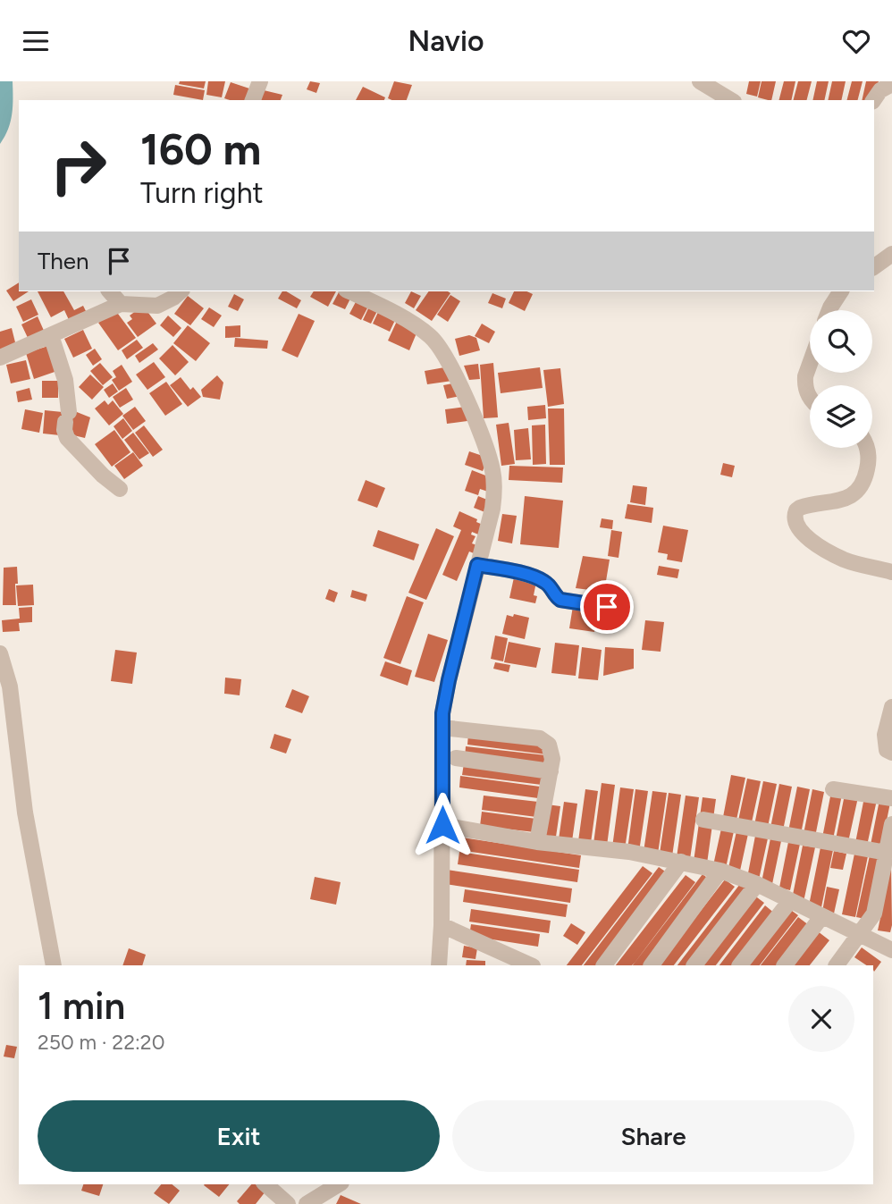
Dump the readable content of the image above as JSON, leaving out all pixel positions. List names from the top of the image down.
{
  "page": {
    "header": "Navio",
    "turn": ["160 m", "Turn right"],
    "then": "Then",
    "heading": ["1 min", "250 m · 22:20"],
    "buttons": ["Exit", "Share"]
  }
}
